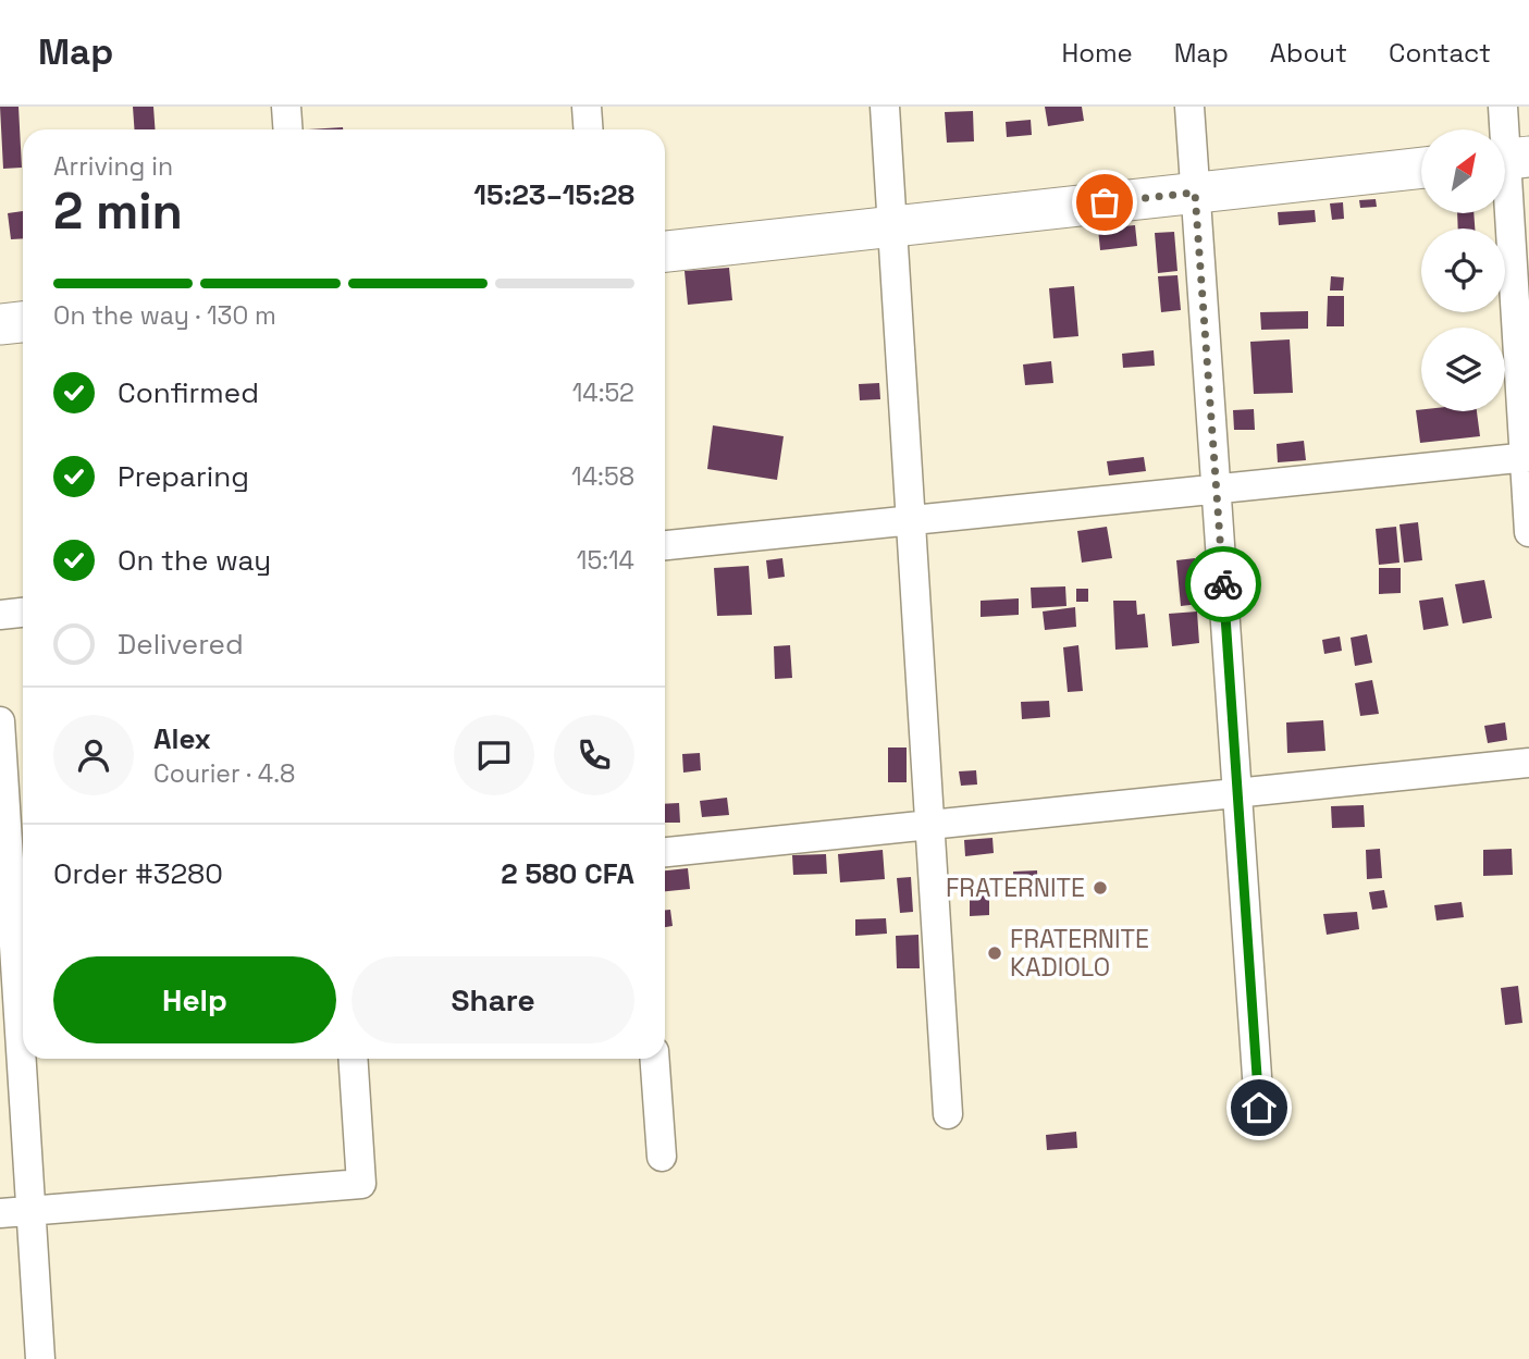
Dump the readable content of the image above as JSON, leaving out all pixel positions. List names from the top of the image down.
{
  "places": ["FRATERNITE", "FRATERNITE KADIOLO"],
  "north": "top right",
  "page": {
    "header": "Map",
    "nav": [
      "Home",
      "Map",
      "About",
      "Contact"
    ],
    "heading": ["2 min", "Arriving in", "15:23–15:28"],
    "panel": [
      "Alex",
      "Courier · 4.8",
      "Order #3280",
      "2 580 CFA"
    ],
    "bar": "On the way · 130 m",
    "list": [
      ["Confirmed", "14:52"],
      ["Preparing", "14:58"],
      ["On the way", "15:14"],
      "Delivered"
    ],
    "buttons": ["Help", "Share"]
  }
}
